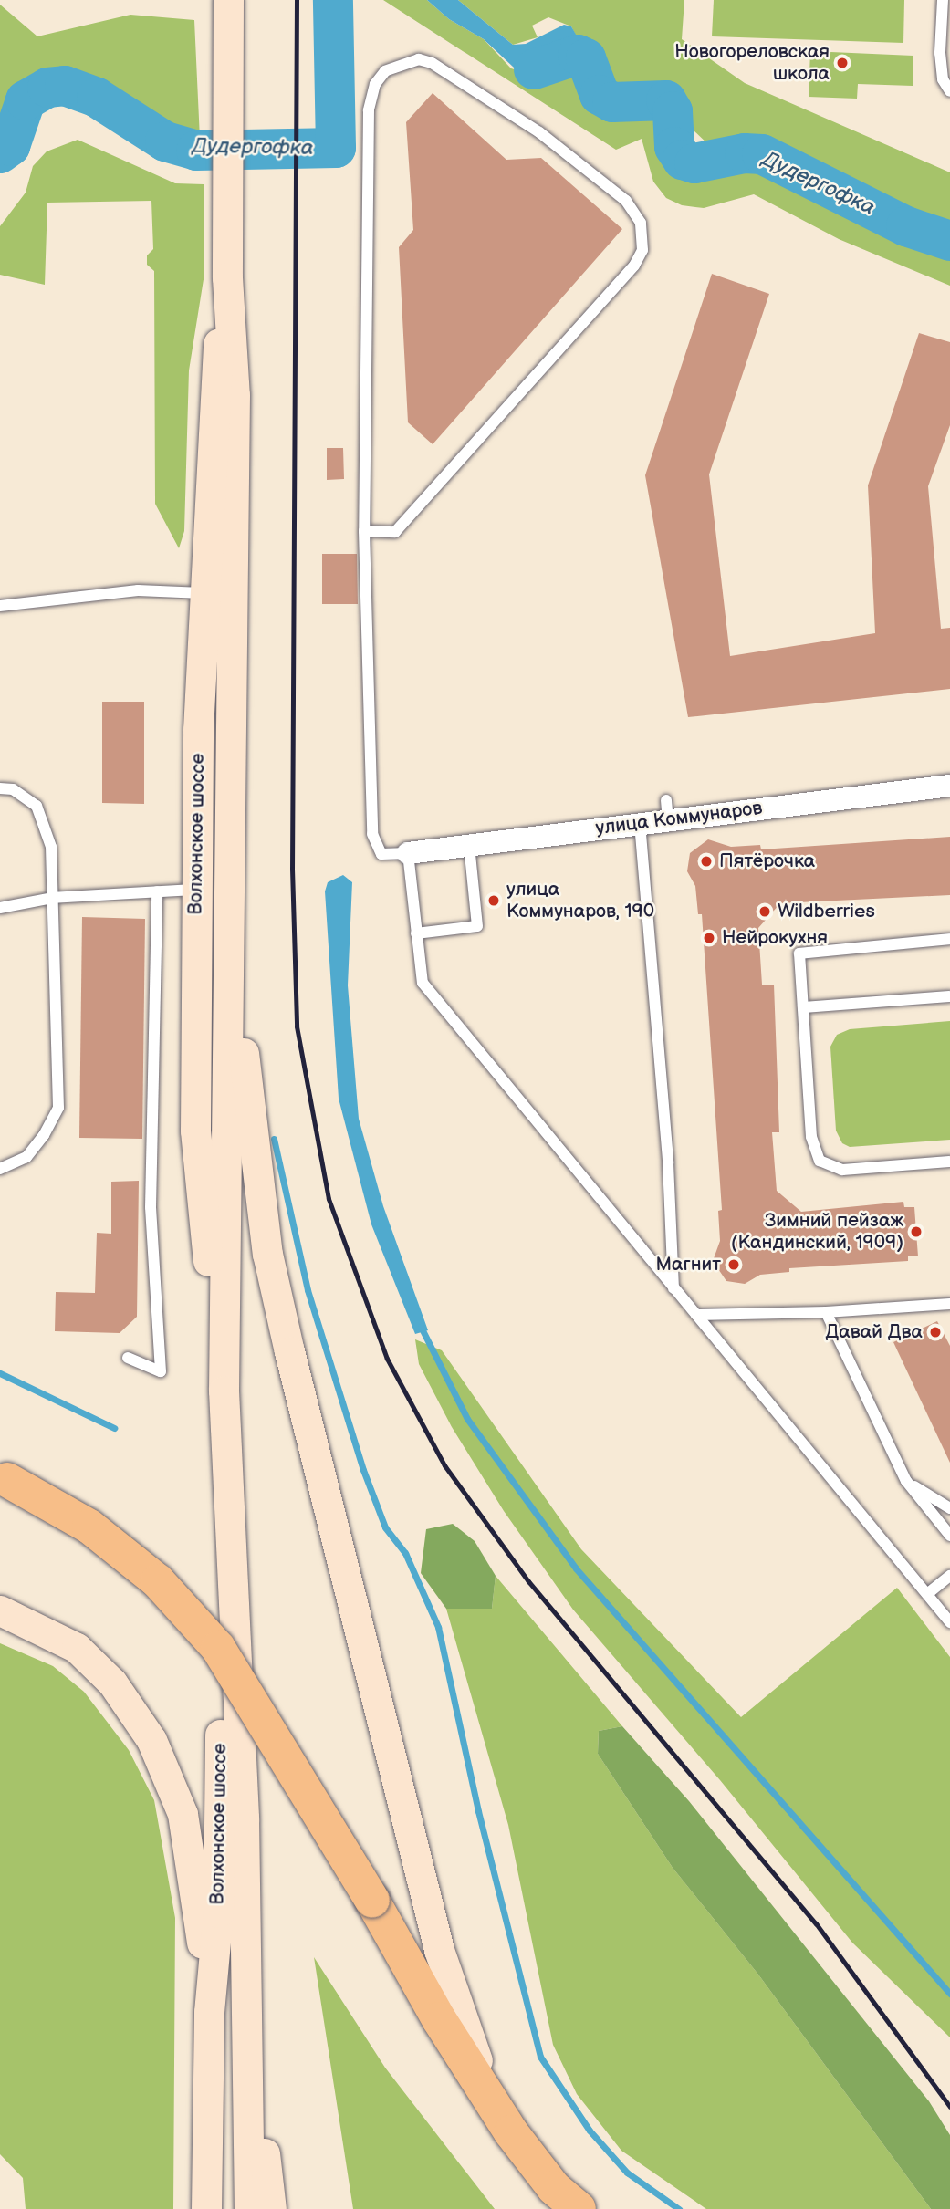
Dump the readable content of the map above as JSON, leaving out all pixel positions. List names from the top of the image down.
{
  "streets": {
    "main road": ["Волхонское шоссе"],
    "street": ["улица Коммунаров"]
  },
  "water": ["Дудергофка"],
  "places": [
    "Новогореловская школа",
    "Пятёрочка",
    "улица Коммунаров, 190",
    "Wildberries",
    "Нейрокухня",
    "Зимний пейзаж (Кандинский, 1909)",
    "Магнит",
    "Давай Два"
  ]
}
